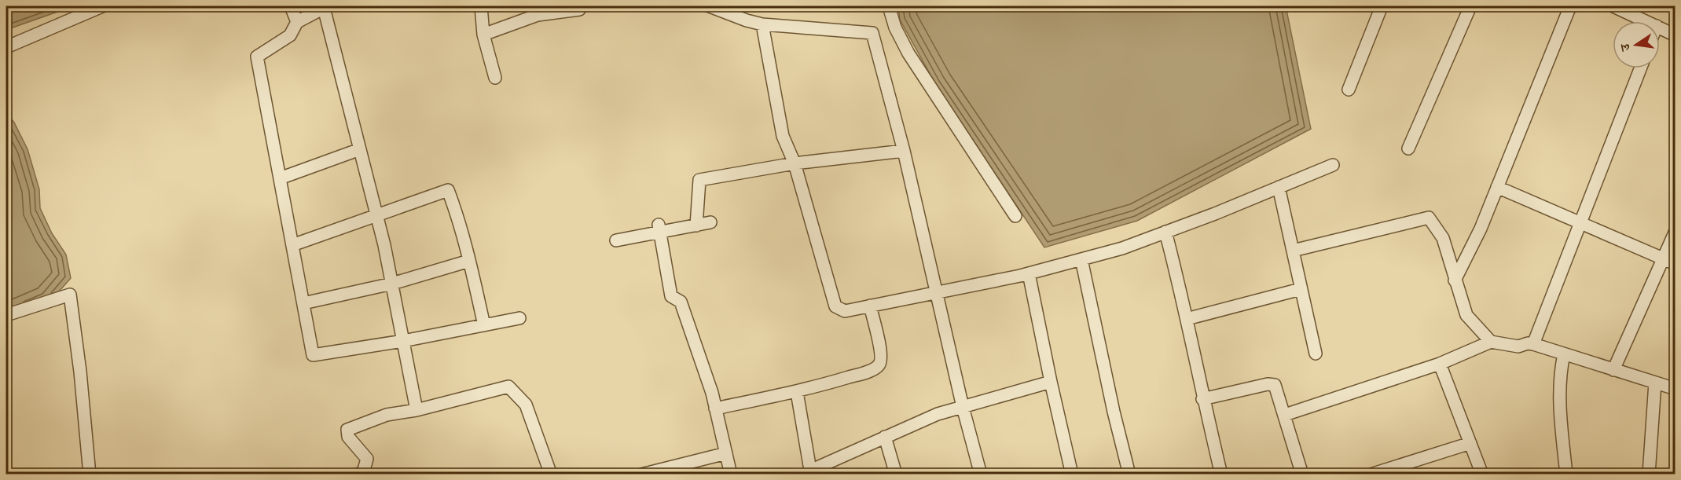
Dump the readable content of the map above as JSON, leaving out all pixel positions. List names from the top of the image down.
{
  "north": "left"
}
